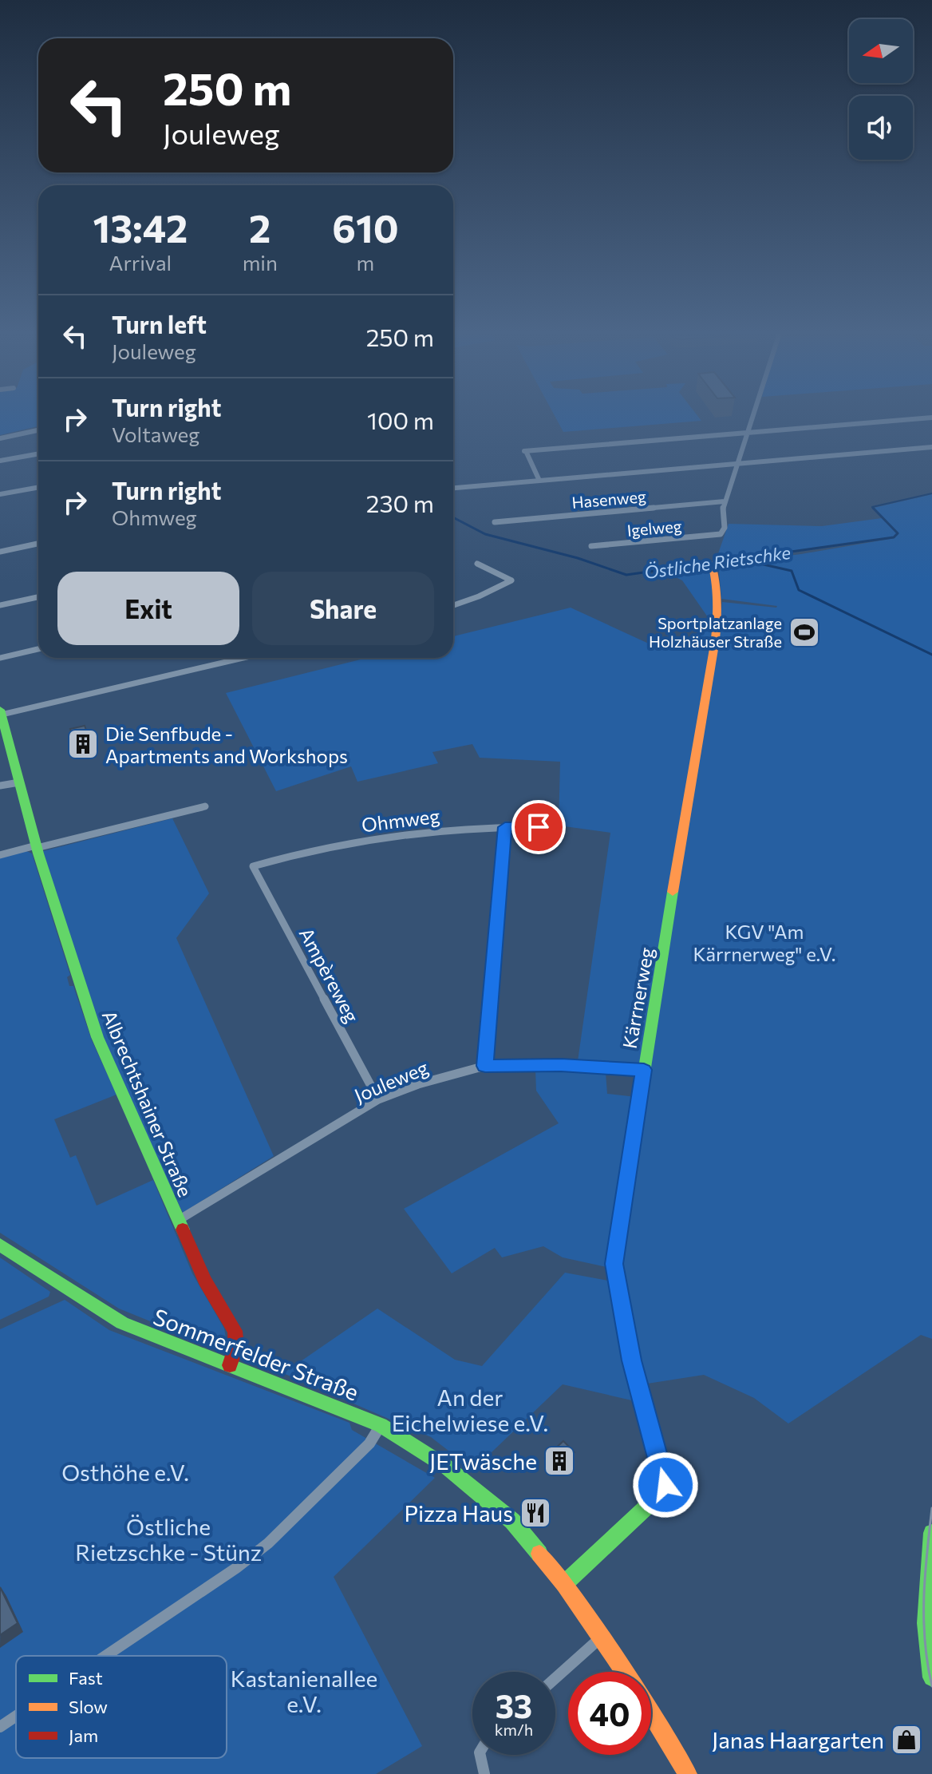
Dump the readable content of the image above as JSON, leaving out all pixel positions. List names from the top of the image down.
{
  "streets": {
    "street": [
      "Hasenweg",
      "Igelweg",
      "Ohmweg",
      "Ampèreweg",
      "Kärrnerweg",
      "Jouleweg",
      "Albrechtshainer Straße",
      "Sommerfelder Straße"
    ]
  },
  "crossings": [
    ["Hasenweg", "Igelweg"],
    ["Ohmweg", "Ampèreweg"],
    ["Ampèreweg", "Jouleweg"],
    ["Kärrnerweg", "Jouleweg"],
    ["Kärrnerweg", "Sommerfelder Straße"],
    ["Jouleweg", "Albrechtshainer Straße"],
    ["Albrechtshainer Straße", "Sommerfelder Straße"]
  ],
  "water": ["Östliche Rietschke"],
  "parks": [
    "KGV \"Am Kärrnerweg\" e.V.",
    "An der Eichelwiese e.V.",
    "Osthöhe e.V.",
    "Östliche Rietzschke - Stünz",
    "Kastanienallee e.V."
  ],
  "places": {
    "sports": ["Sportplatzanlage Holzhäuser Straße"],
    "building": ["Die Senfbude - Apartments and Workshops", "JETwäsche"],
    "restaurant": ["Pizza Haus"],
    "shop": ["Janas Haargarten"]
  },
  "legend": ["Fast", "Slow", "Jam"],
  "north": "left",
  "page": {
    "turn": ["250 m", "Jouleweg"],
    "eta": [
      "13:42",
      "Arrival",
      "2",
      "min",
      "610",
      "m"
    ],
    "list": [
      {
        "name": "Turn left",
        "note": "Jouleweg",
        "value": "250 m"
      },
      {
        "name": "Turn right",
        "note": "Voltaweg",
        "value": "100 m"
      },
      {
        "name": "Turn right",
        "note": "Ohmweg",
        "value": "230 m"
      }
    ],
    "buttons": ["Exit", "Share"],
    "speed": "33 km/h",
    "limit": "40"
  }
}
